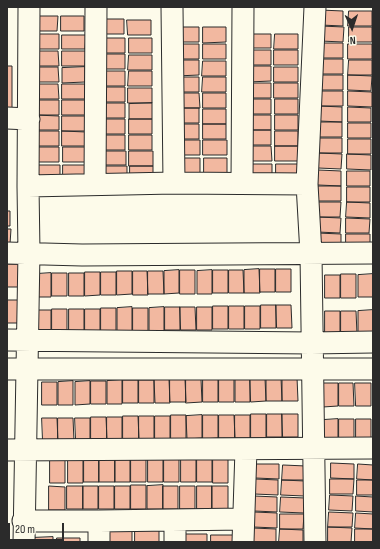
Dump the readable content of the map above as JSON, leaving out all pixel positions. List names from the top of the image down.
{
  "scale_bar": "20 m",
  "north": "bottom"
}
